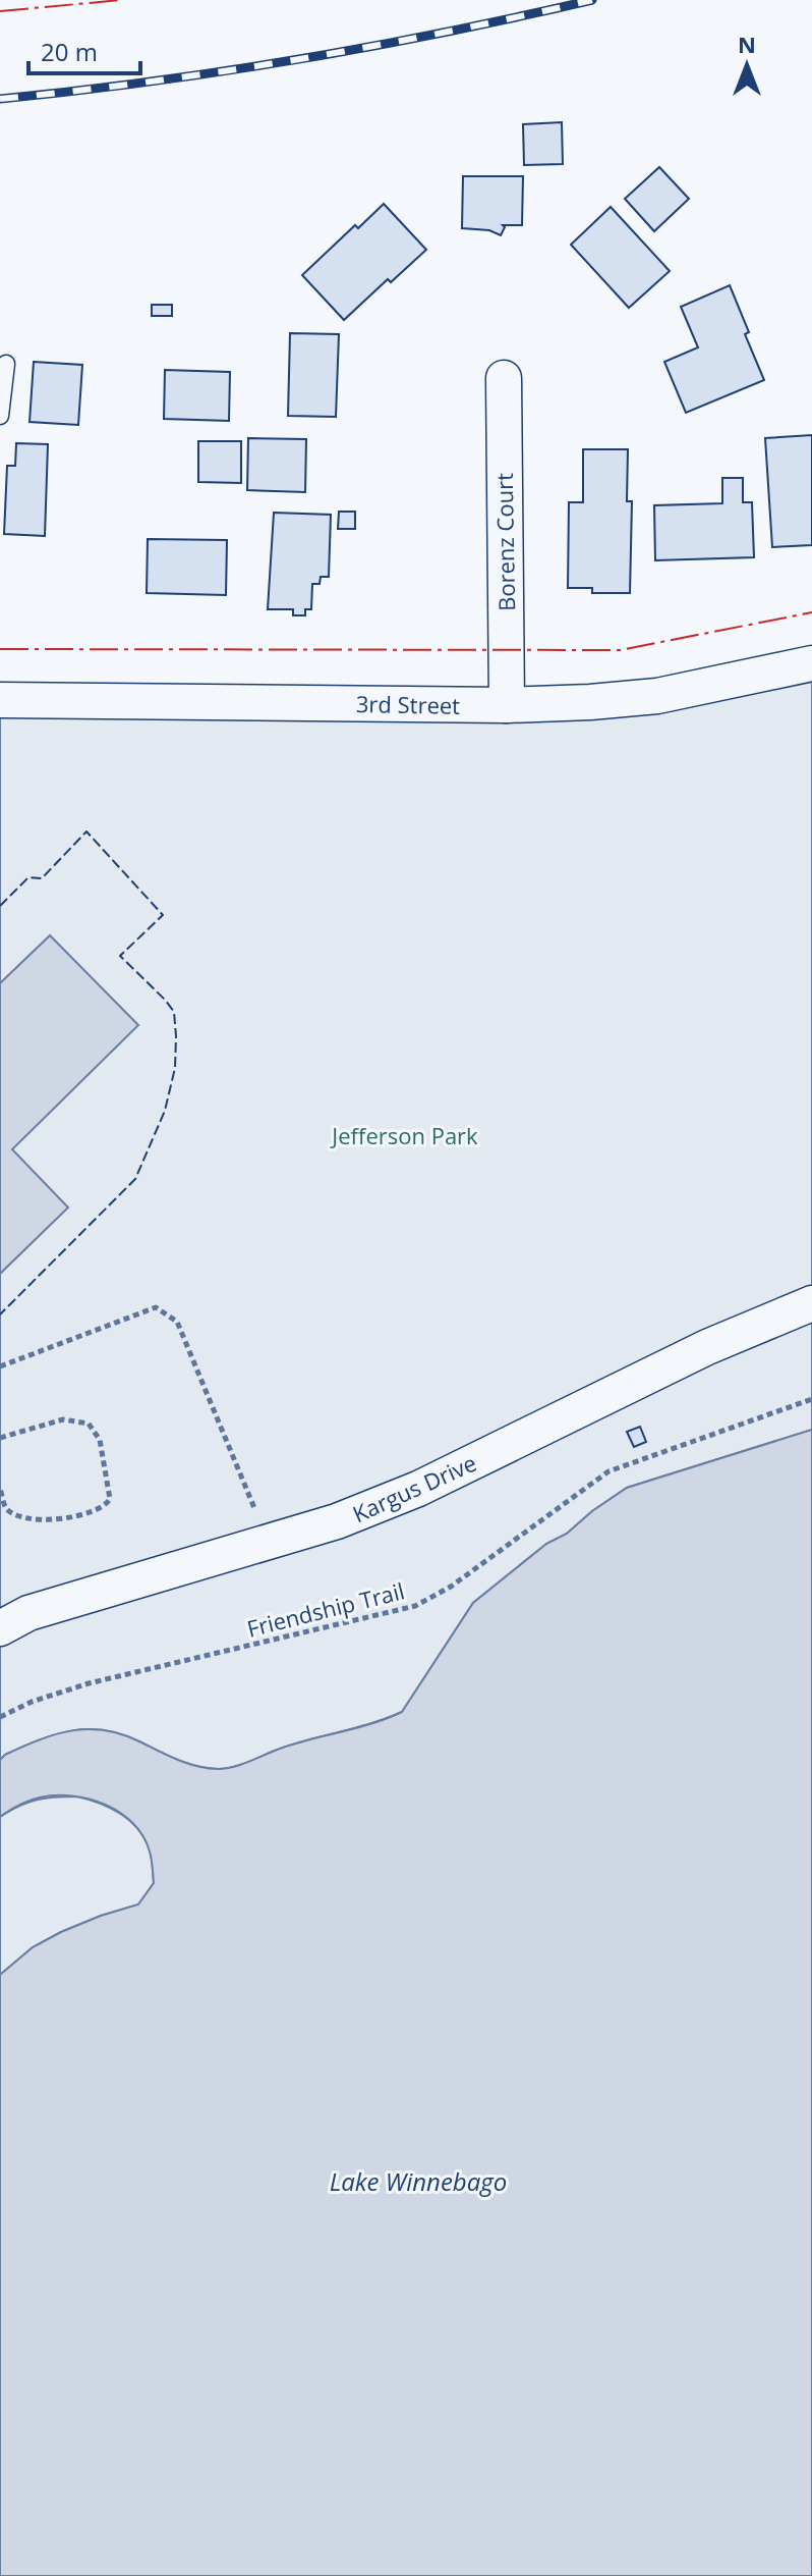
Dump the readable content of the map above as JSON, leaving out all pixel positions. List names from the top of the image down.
{
  "streets": {
    "street": ["Borenz Court", "3rd Street", "Kargus Drive"],
    "path": ["Friendship Trail"]
  },
  "crossings": [
    ["Borenz Court", "3rd Street"]
  ],
  "water": ["Lake Winnebago"],
  "parks": ["Jefferson Park"],
  "scale_bar": "20 m",
  "north": "top"
}
